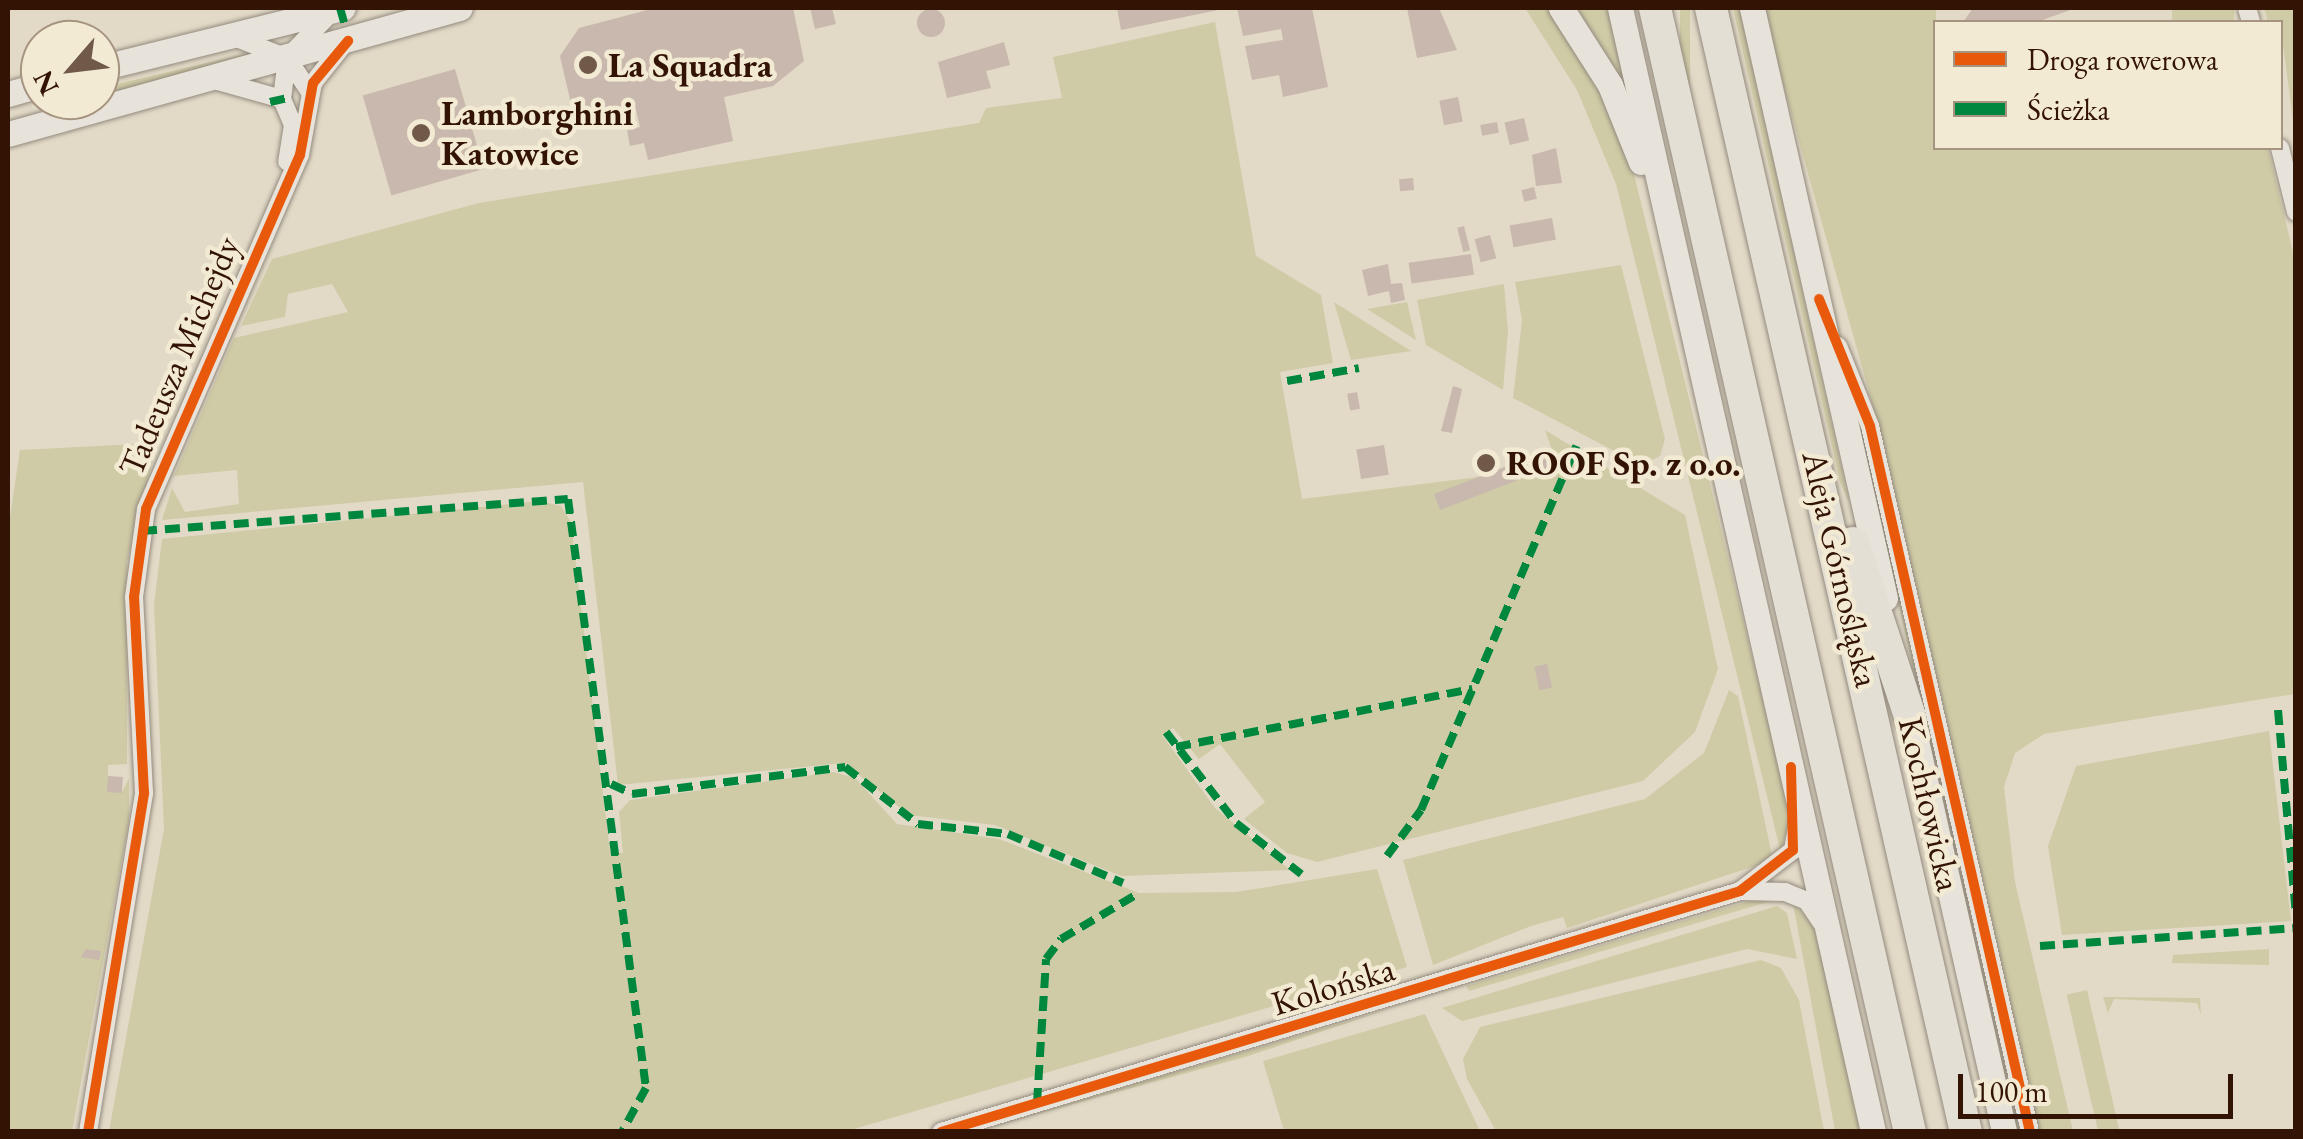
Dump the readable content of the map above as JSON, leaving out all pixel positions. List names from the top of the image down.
{
  "streets": {
    "highway": ["Aleja Górnośląska"],
    "main road": ["Kochłowicka"],
    "street": ["Tadeusza Michejdy", "Kolońska"]
  },
  "places": ["La Squadra", "Lamborghini Katowice", "ROOF Sp. z o.o."],
  "legend": ["Droga rowerowa", "Ścieżka"],
  "scale_bar": "100 m",
  "north": "bottom left"
}
